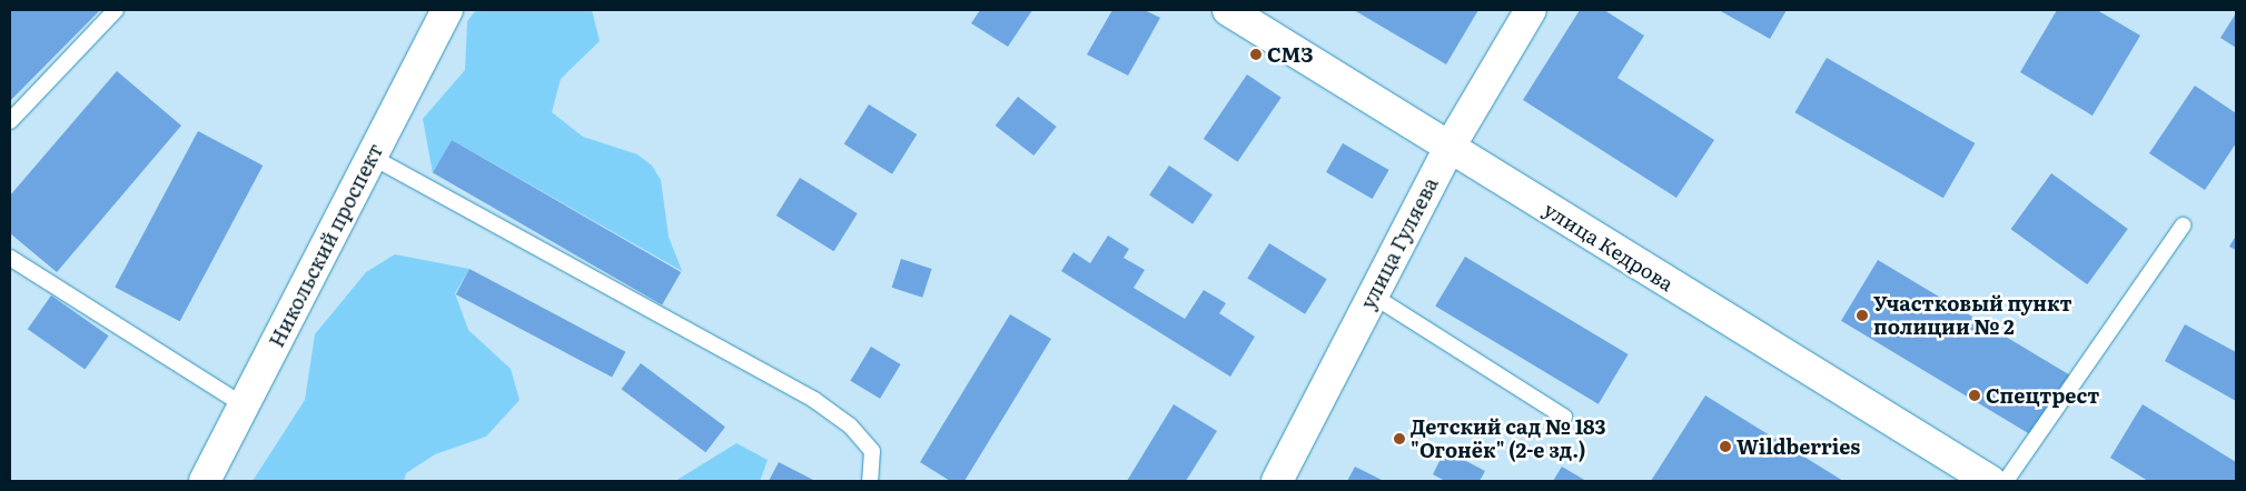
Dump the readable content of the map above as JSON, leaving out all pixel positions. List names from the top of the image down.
{
  "streets": {
    "main road": ["улица Гуляева", "Никольский проспект", "улица Кедрова"]
  },
  "crossings": [
    ["улица Гуляева", "улица Кедрова"]
  ],
  "places": [
    "СМЗ",
    "Участковый пункт полиции № 2",
    "Спецтрест",
    "Детский сад № 183 \"Огонёк\" (2-е зд.)",
    "Wildberries"
  ]
}
